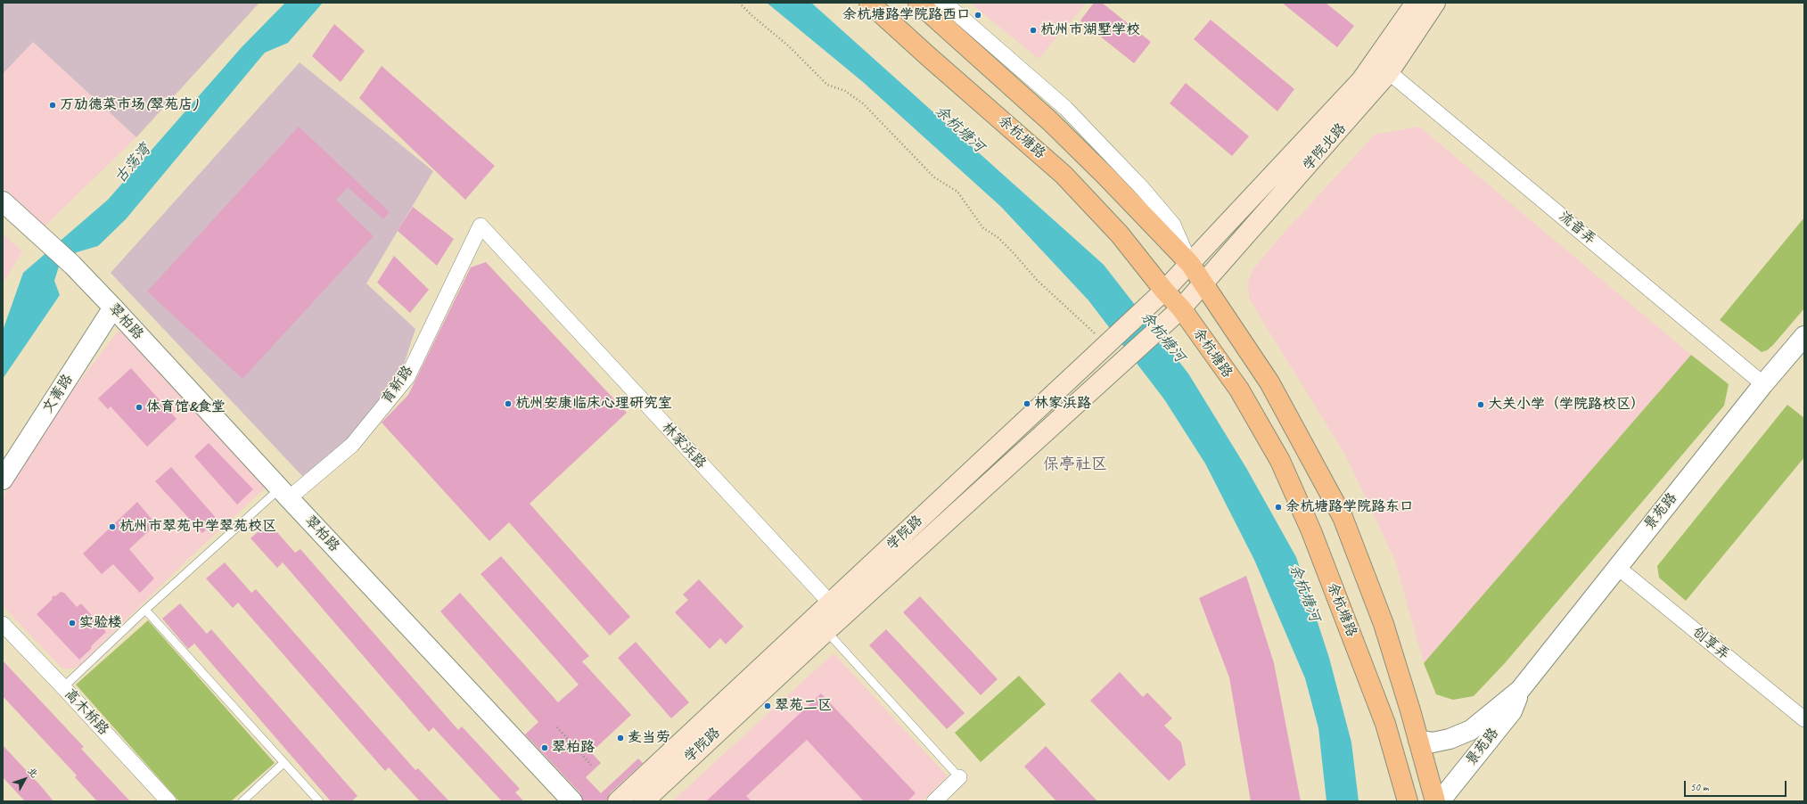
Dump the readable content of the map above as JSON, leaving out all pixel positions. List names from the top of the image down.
{
  "streets": {
    "main road": ["余杭塘路", "学院北路", "学院路"],
    "street": [
      "流音弄",
      "翠柏路",
      "育新路",
      "文菁路",
      "林家浜路",
      "景苑路",
      "创享弄",
      "高木桥路"
    ]
  },
  "crossings": [
    ["余杭塘路", "学院北路"],
    ["余杭塘路", "景苑路"],
    ["余杭塘路", "学院路"],
    ["学院北路", "流音弄"],
    ["学院北路", "学院路"],
    ["流音弄", "景苑路"],
    ["翠柏路", "育新路"],
    ["翠柏路", "文菁路"],
    ["育新路", "林家浜路"],
    ["林家浜路", "学院路"],
    ["景苑路", "创享弄"]
  ],
  "districts": ["保亭社区"],
  "water": ["余杭塘河", "古荡湾"],
  "places": [
    "余杭塘路学院路西口",
    "杭州市湖墅学校",
    "万劢德菜巿场(翠苑店)",
    "杭州安康临床心理研究室",
    "林家浜路",
    "大关小学（学院路校区）",
    "体育馆&食堂",
    "余杭塘路学院路东口",
    "杭州市翠苑中学翠苑校区",
    "实验楼",
    "翠苑二区",
    "麦当劳",
    "翠柏路"
  ],
  "scale_bar": "50 m",
  "north": "top right"
}
